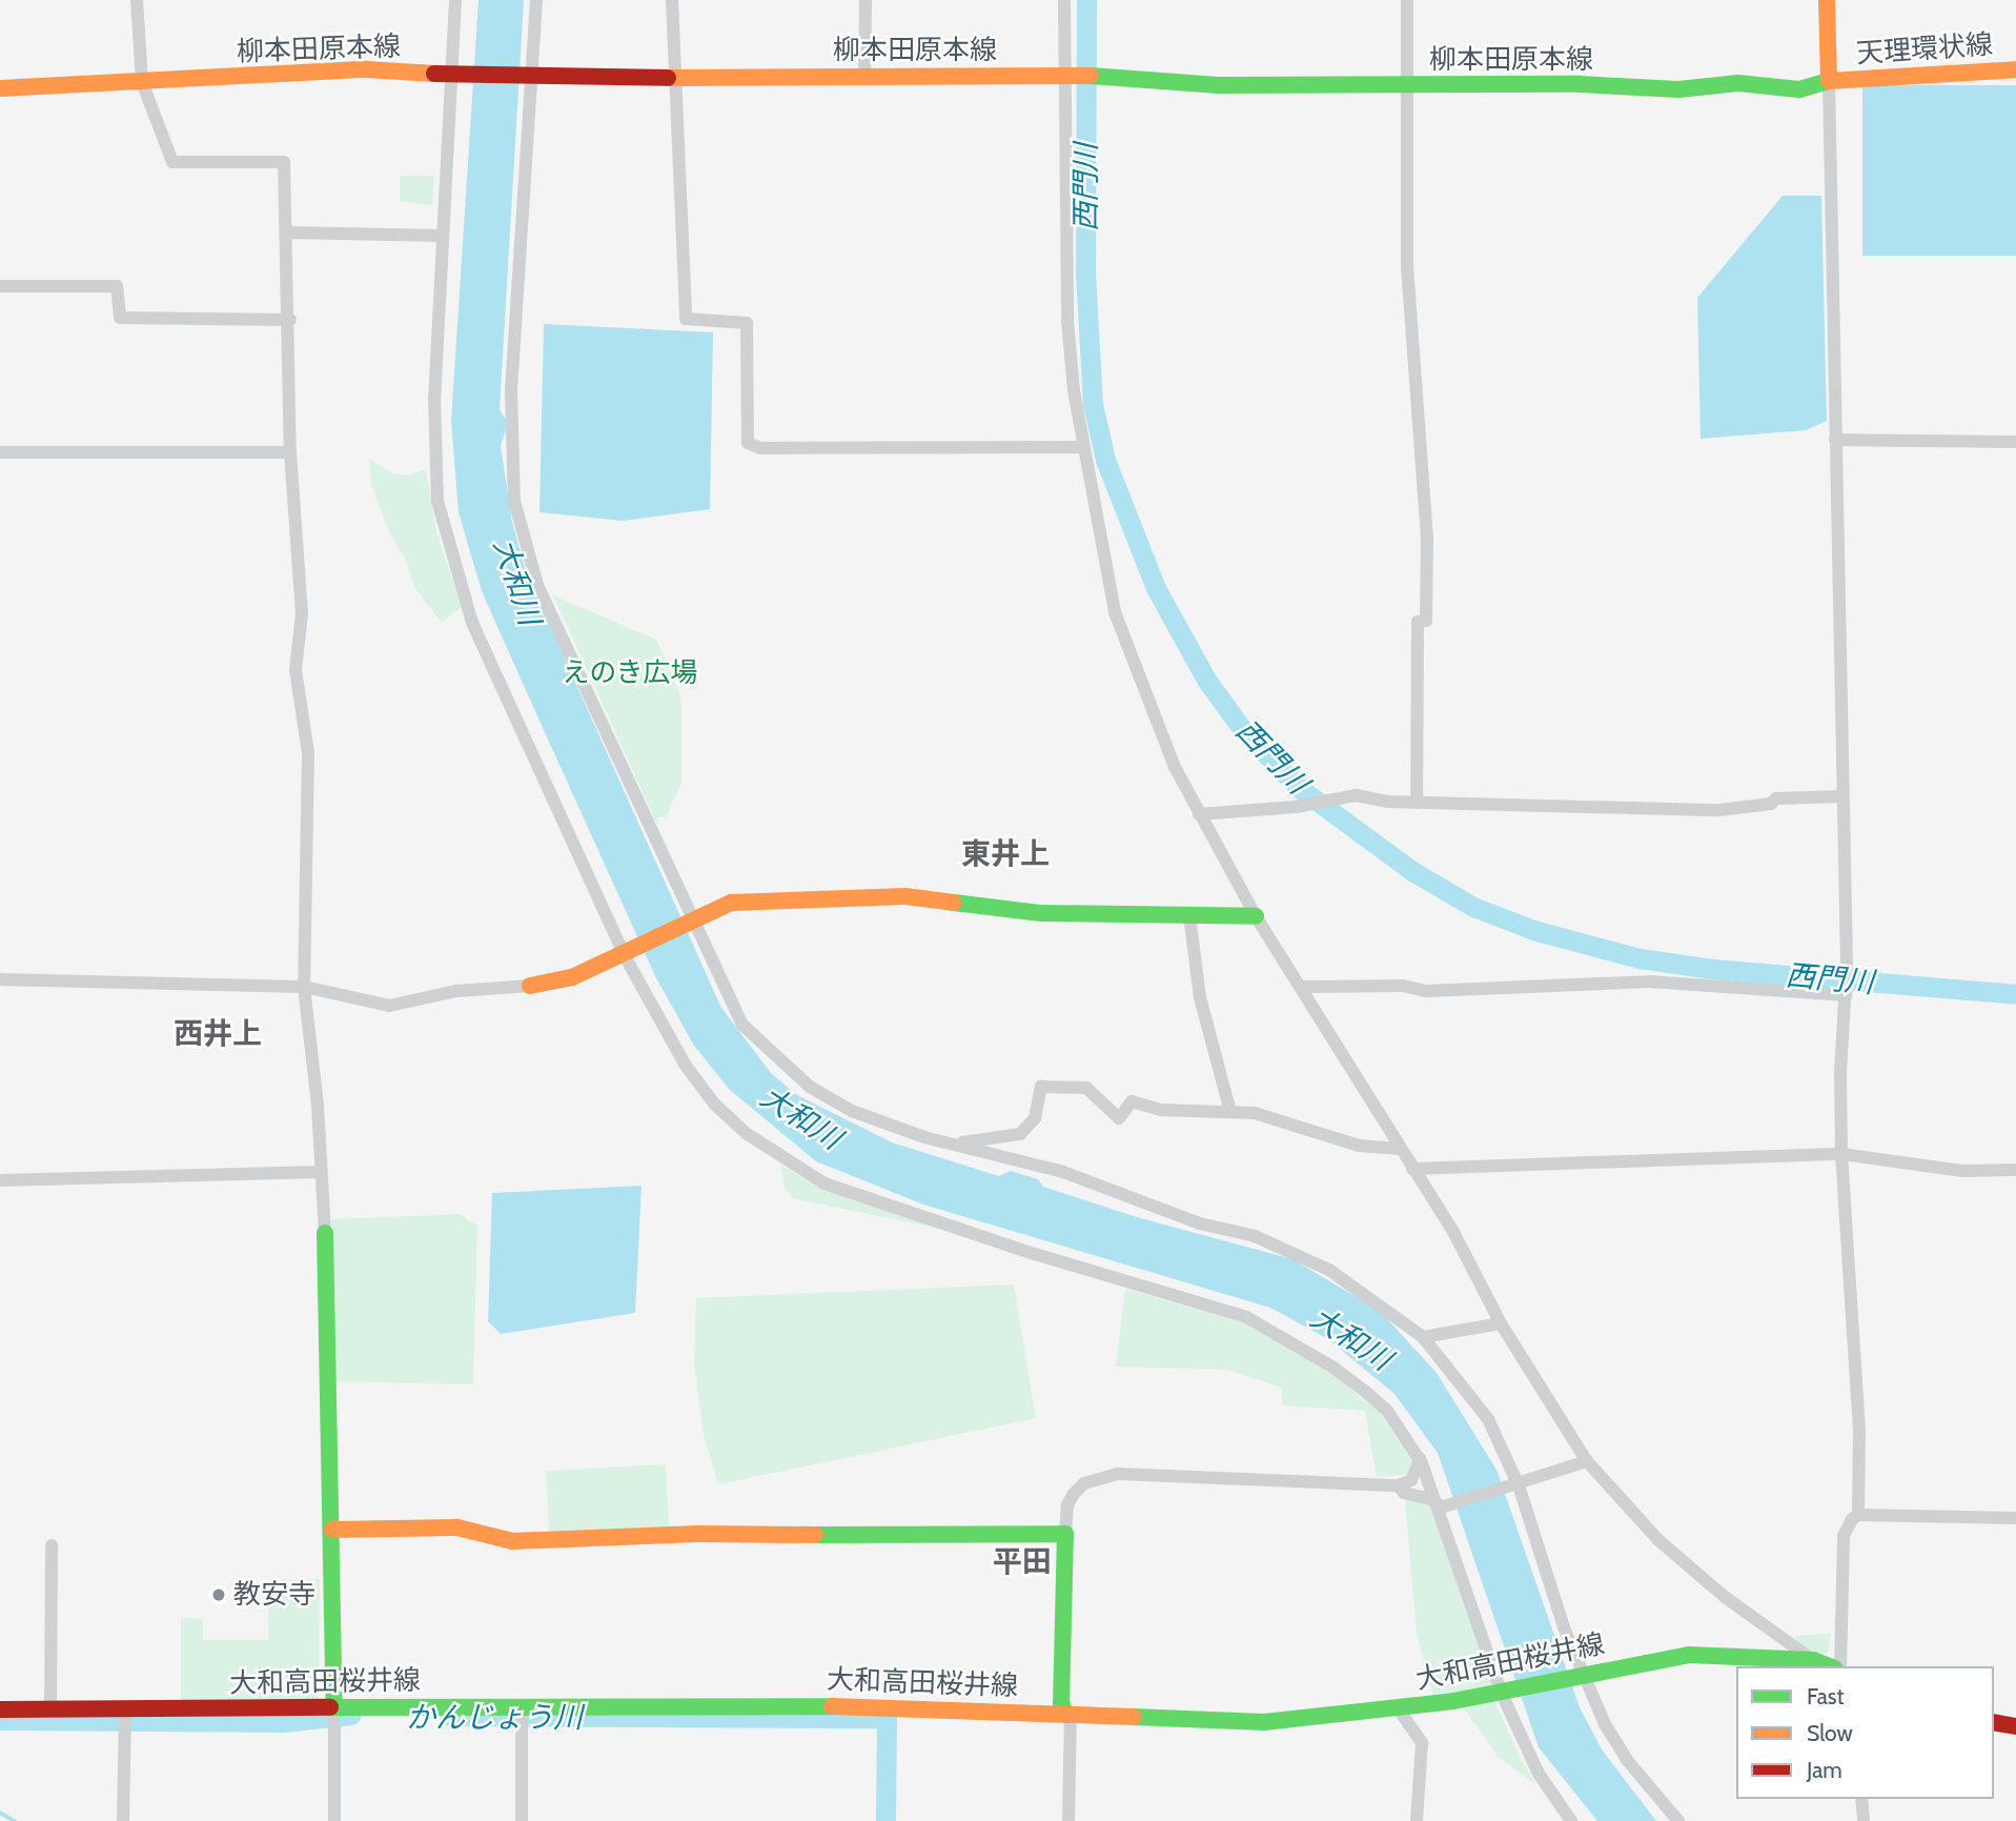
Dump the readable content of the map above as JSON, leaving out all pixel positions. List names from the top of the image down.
{
  "streets": {
    "main road": ["柳本田原本線", "天理環状線", "大和高田桜井線"]
  },
  "crossings": [
    ["柳本田原本線", "天理環状線"]
  ],
  "districts": ["東井上", "西井上", "平田"],
  "water": ["西門川", "大和川", "かんじょう川"],
  "parks": ["えのき広場"],
  "places": ["教安寺"],
  "legend": ["Fast", "Slow", "Jam"]
}
